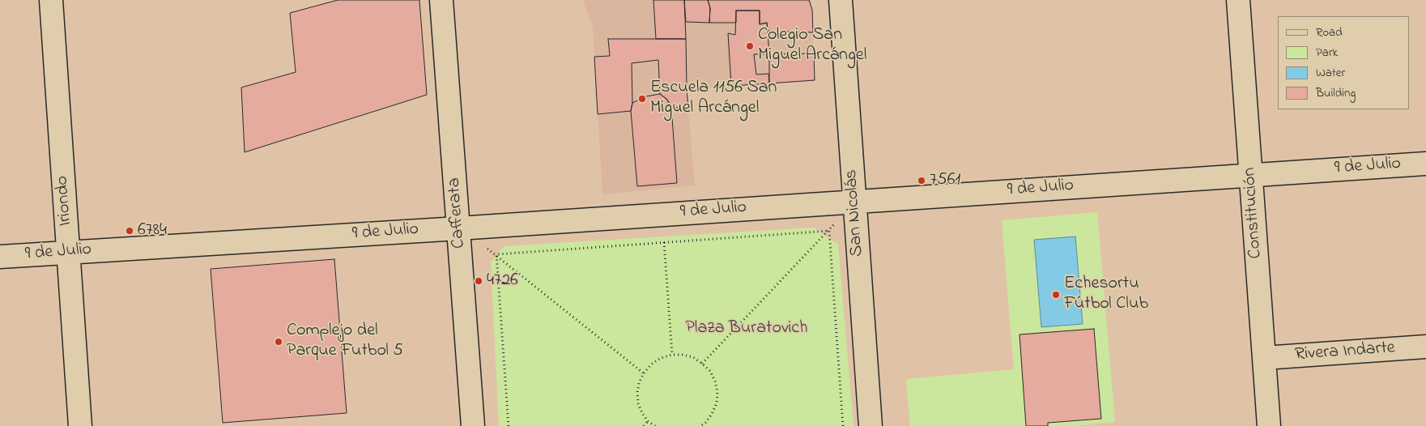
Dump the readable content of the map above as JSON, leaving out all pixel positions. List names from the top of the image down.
{
  "streets": {
    "street": [
      "9 de Julio",
      "Iriondo",
      "Cafferata",
      "San Nicolás",
      "Constitución",
      "Rivera Indarte"
    ]
  },
  "crossings": [
    ["9 de Julio", "Iriondo"],
    ["9 de Julio", "Cafferata"],
    ["9 de Julio", "San Nicolás"],
    ["9 de Julio", "Constitución"],
    ["Constitución", "Rivera Indarte"]
  ],
  "parks": ["Plaza Buratovich"],
  "places": [
    "Colegio San Miguel Arcángel",
    "Escuela 1156 San Miguel Arcángel",
    "7561",
    "6784",
    "4726",
    "Echesortu Fútbol Club",
    "Complejo del Parque Futbol 5"
  ],
  "legend": [
    "Road",
    "Park",
    "Water",
    "Building"
  ]
}
